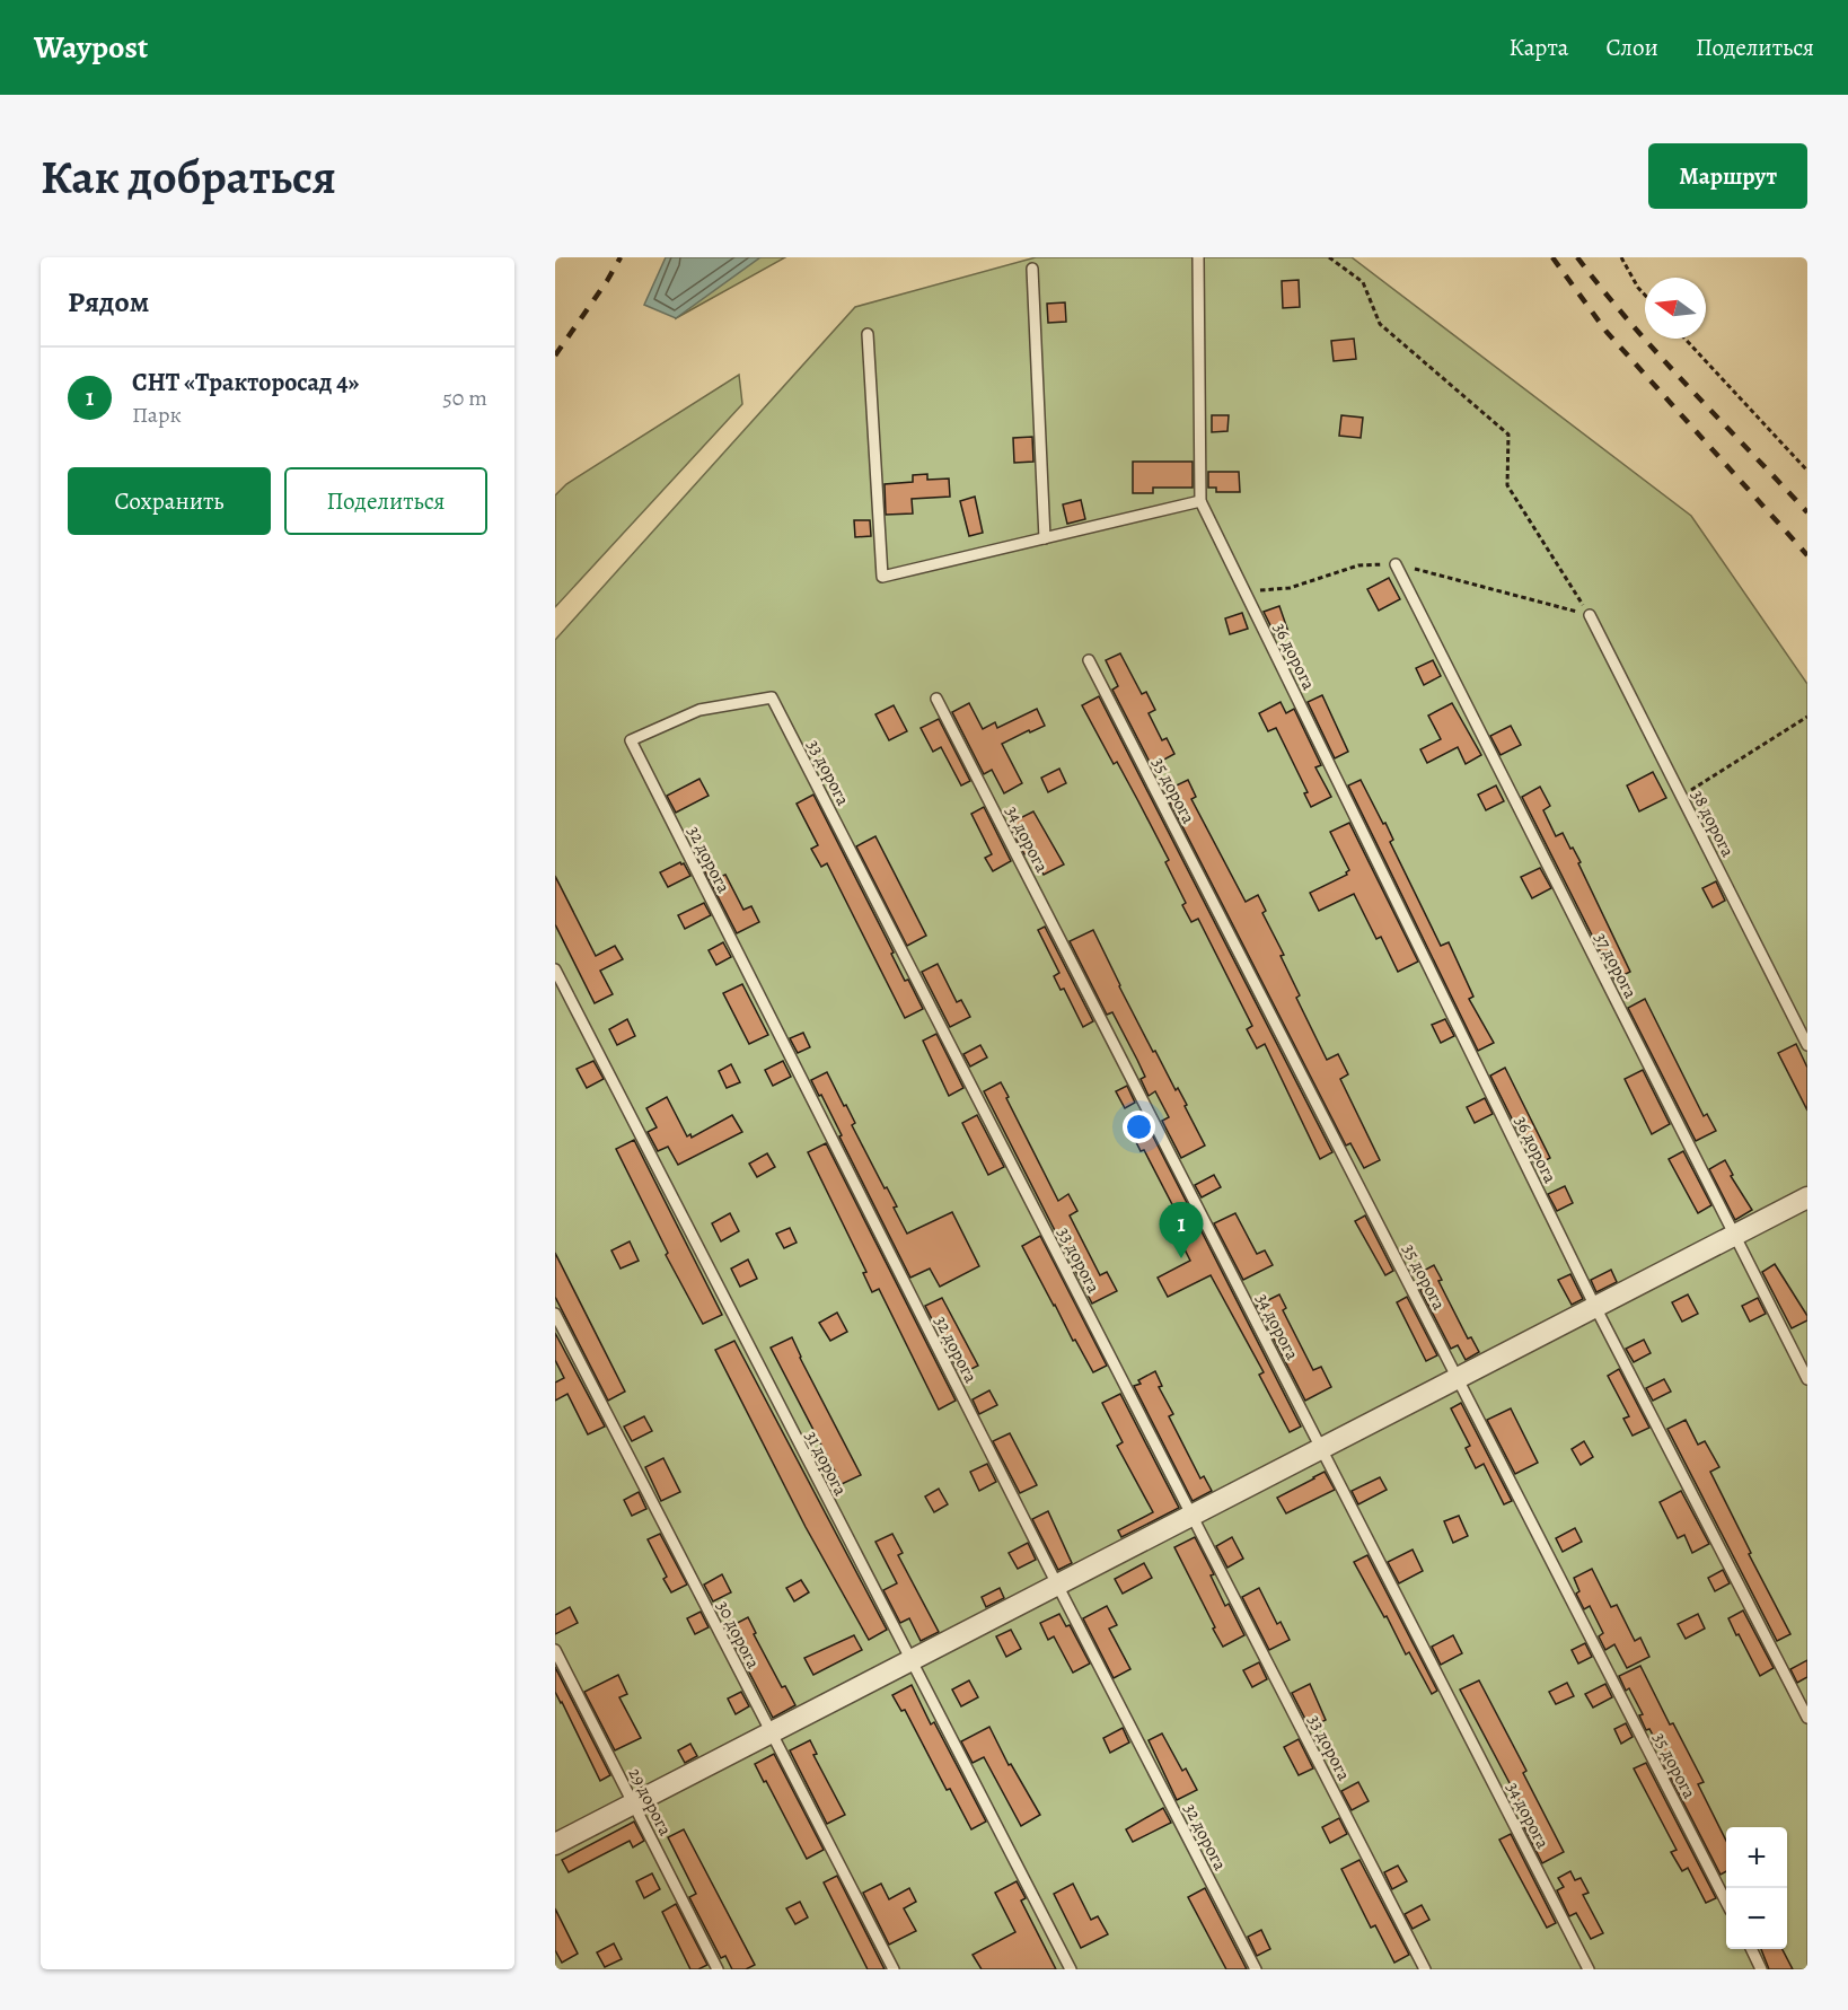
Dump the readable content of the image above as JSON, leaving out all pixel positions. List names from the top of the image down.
{
  "streets": {
    "lane": [
      "36 дорога",
      "33 дорога",
      "35 дорога",
      "38 дорога",
      "34 дорога",
      "32 дорога",
      "37 дорога",
      "31 дорога",
      "30 дорога",
      "29 дорога"
    ]
  },
  "crossings": [
    ["33 дорога", "32 дорога"]
  ],
  "north": "left",
  "page": {
    "header": "Waypost",
    "nav": ["Карта", "Слои", "Поделиться"],
    "buttons": [
      "Маршрут",
      ["Сохранить", "Поделиться"]
    ],
    "title": "Как добраться",
    "heading": "Рядом",
    "list": [
      {
        "mark": "1",
        "name": "СНТ «Тракторосад 4»",
        "note": "Парк",
        "value": "50 m"
      }
    ],
    "pins": "1",
    "map_buttons": ["+", "−"]
  }
}
